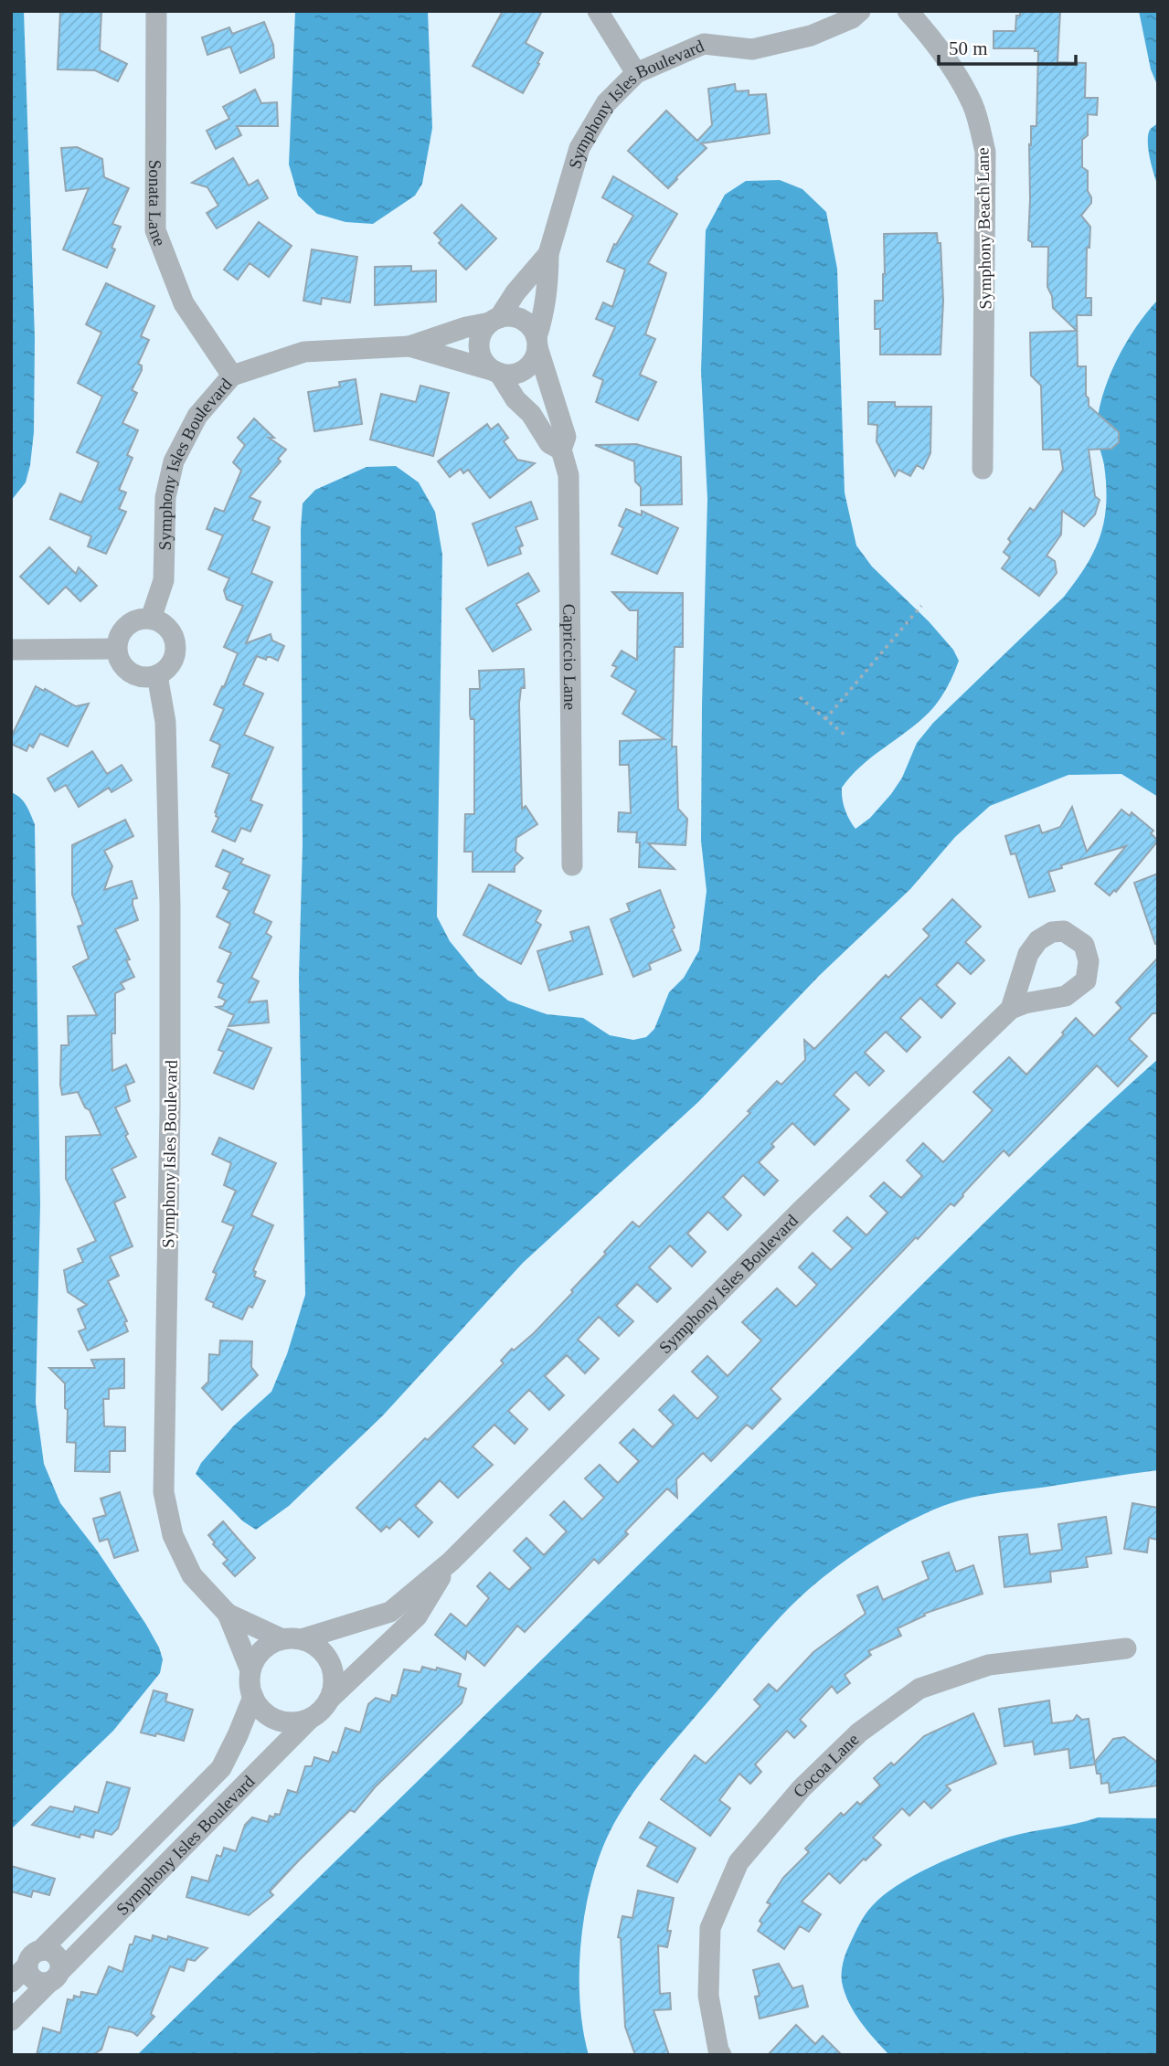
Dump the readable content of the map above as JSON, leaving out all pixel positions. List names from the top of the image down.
{
  "streets": {
    "street": [
      "Symphony Isles Boulevard",
      "Sonata Lane",
      "Symphony Beach Lane",
      "Capriccio Lane",
      "Cocoa Lane"
    ]
  },
  "crossings": [
    ["Symphony Isles Boulevard", "Sonata Lane"]
  ],
  "scale_bar": "50 m"
}
